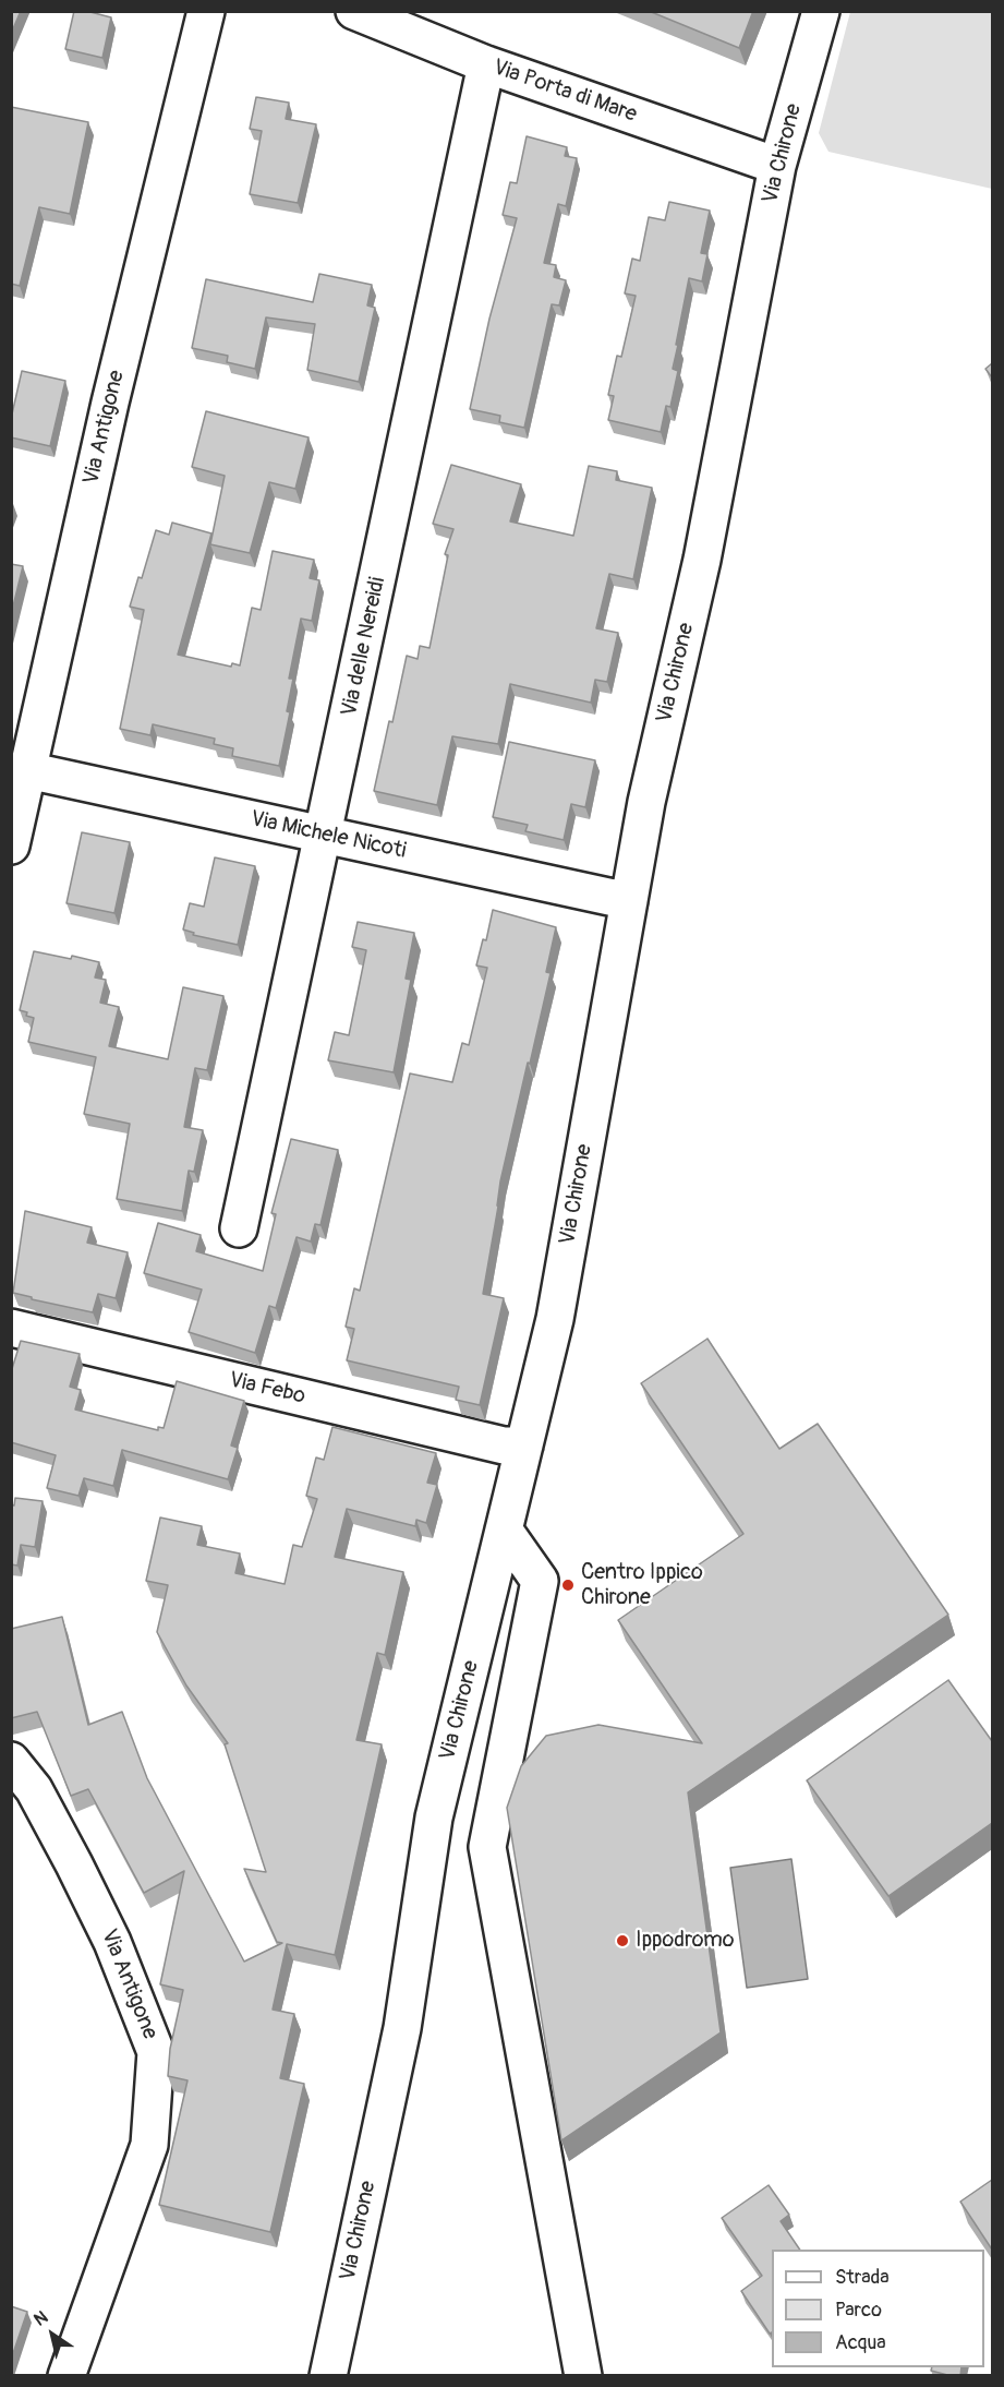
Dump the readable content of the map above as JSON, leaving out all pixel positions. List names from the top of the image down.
{
  "streets": {
    "street": [
      "Via Porta di Mare",
      "Via Chirone",
      "Via Antigone",
      "Via delle Nereidi",
      "Via Michele Nicoti",
      "Via Febo"
    ]
  },
  "crossings": [
    ["Via Porta di Mare", "Via Chirone"],
    ["Via Porta di Mare", "Via delle Nereidi"],
    ["Via Chirone", "Via Michele Nicoti"],
    ["Via Chirone", "Via Febo"],
    ["Via Antigone", "Via Michele Nicoti"],
    ["Via delle Nereidi", "Via Michele Nicoti"]
  ],
  "places": ["Centro Ippico Chirone", "Ippodromo"],
  "legend": ["Strada", "Parco", "Acqua"],
  "north": "top left"
}
